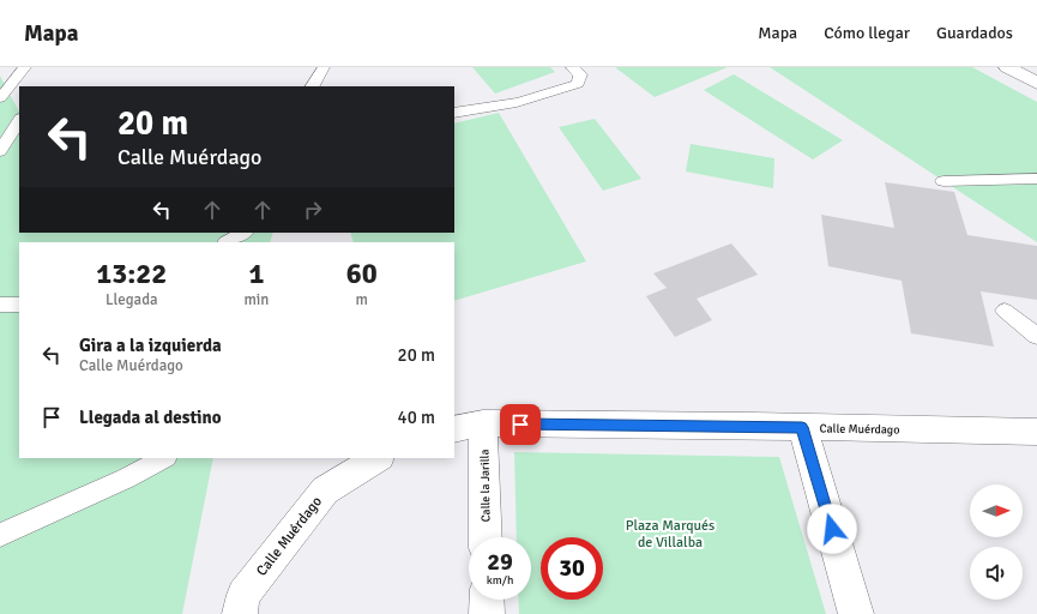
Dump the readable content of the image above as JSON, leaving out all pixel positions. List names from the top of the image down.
{
  "streets": {
    "street": ["Calle Muérdago", "Calle la Jarilla"]
  },
  "crossings": [
    ["Calle Muérdago", "Calle la Jarilla"]
  ],
  "parks": ["Plaza Marqués de Villalba"],
  "north": "right",
  "page": {
    "header": "Mapa",
    "nav": ["Mapa", "Cómo llegar", "Guardados"],
    "turn": ["20 m", "Calle Muérdago"],
    "eta": [
      "13:22",
      "Llegada",
      "1",
      "min",
      "60",
      "m"
    ],
    "list": [
      {
        "name": "Gira a la izquierda",
        "note": "Calle Muérdago",
        "value": "20 m"
      },
      {
        "name": "Llegada al destino",
        "value": "40 m"
      }
    ],
    "speed": "29 km/h",
    "limit": "30"
  }
}
